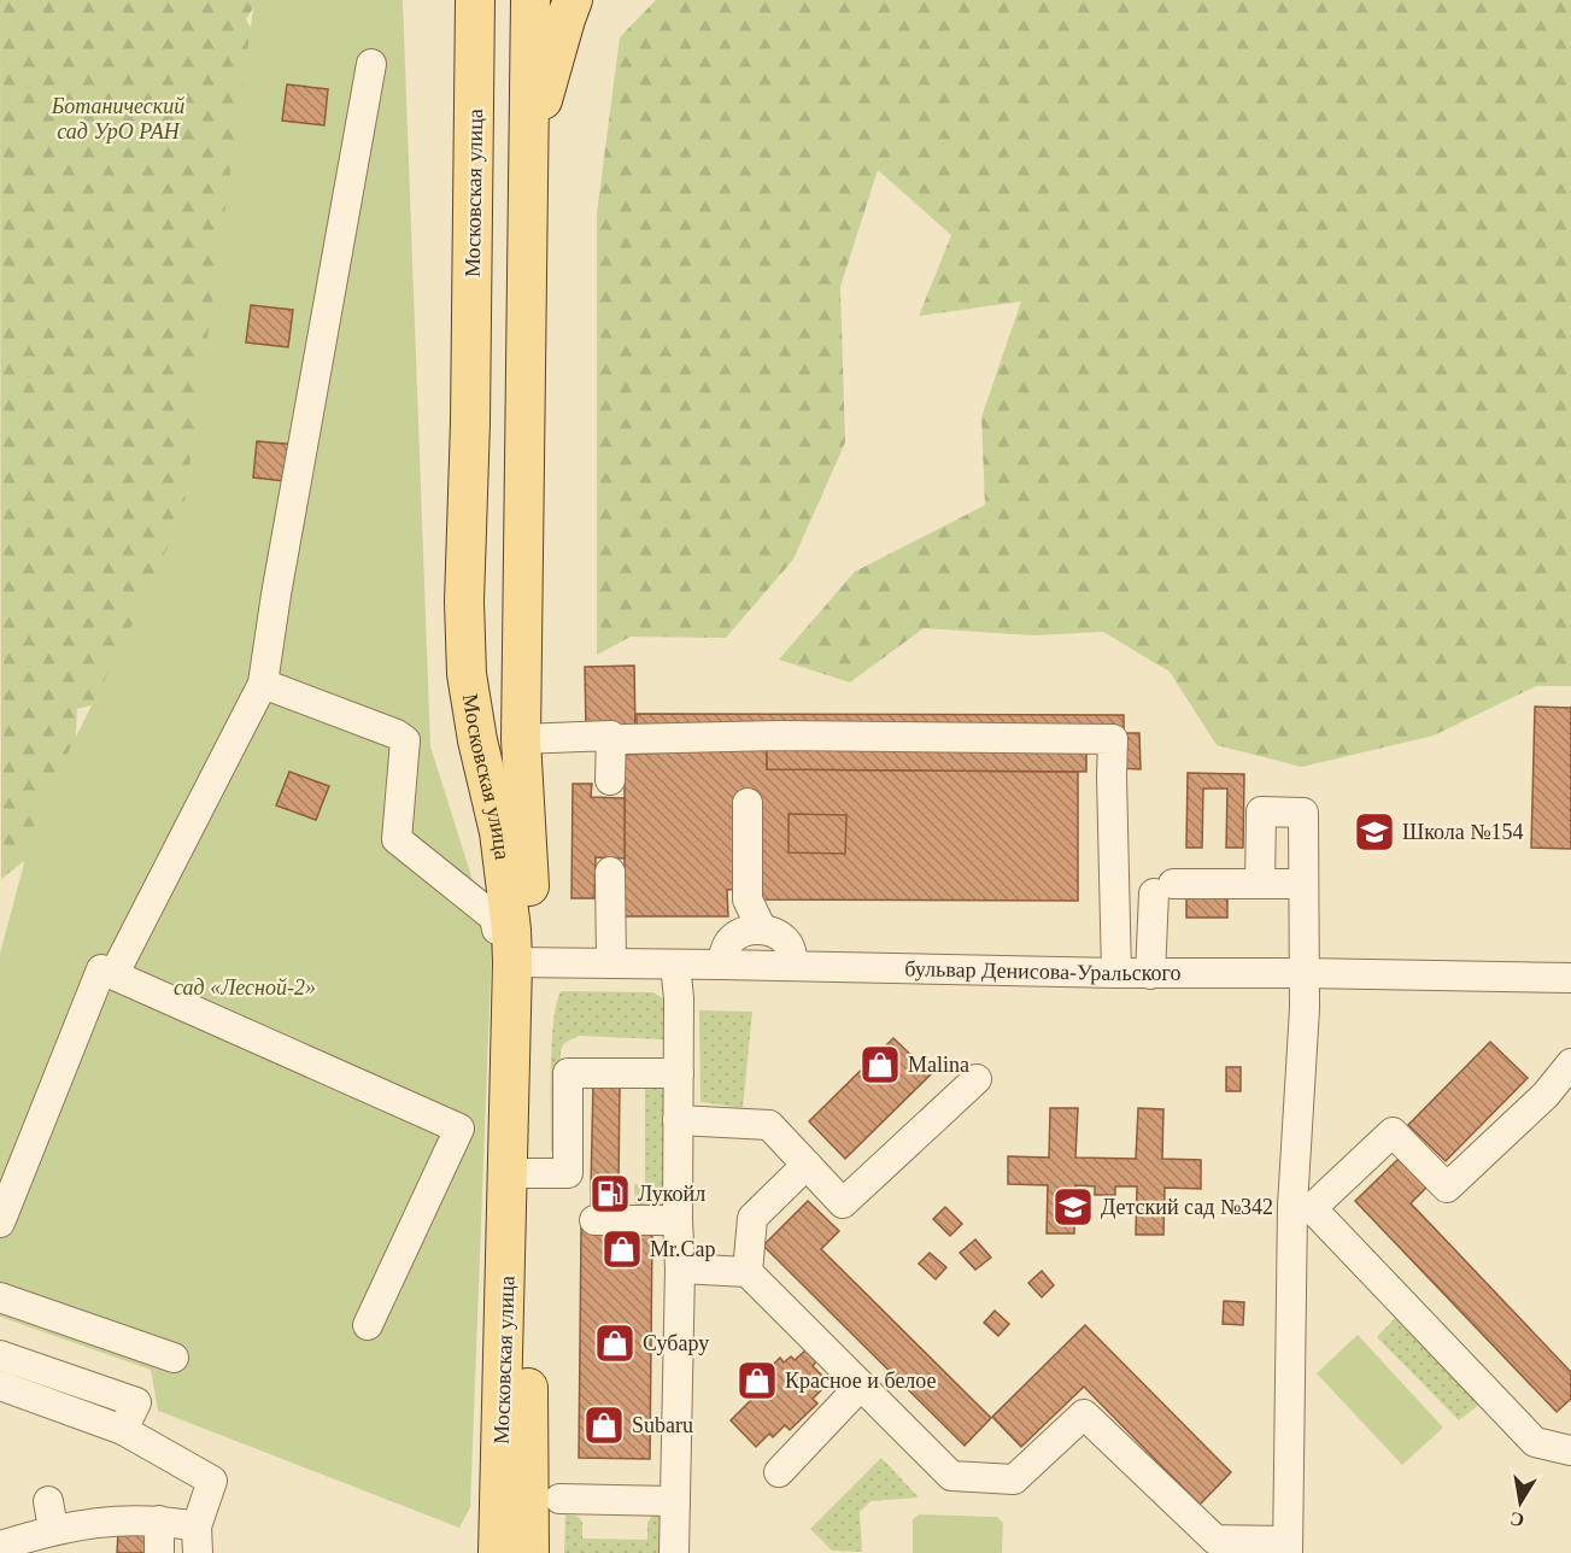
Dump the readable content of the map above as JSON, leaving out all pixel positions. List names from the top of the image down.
{
  "streets": {
    "main road": ["Московская улица"],
    "street": ["бульвар Денисова-Уральского"]
  },
  "crossings": [
    ["Московская улица", "бульвар Денисова-Уральского"]
  ],
  "parks": ["Ботанический сад УрО РАН", "сад «Лесной-2»"],
  "places": {
    "school or university": ["Школа №154", "Детский сад №342"],
    "shop": [
      "Malina",
      "Mr.Cap",
      "Субару",
      "Красное и белое",
      "Subaru"
    ],
    "fuel station": ["Лукойл"]
  },
  "north": "bottom"
}
